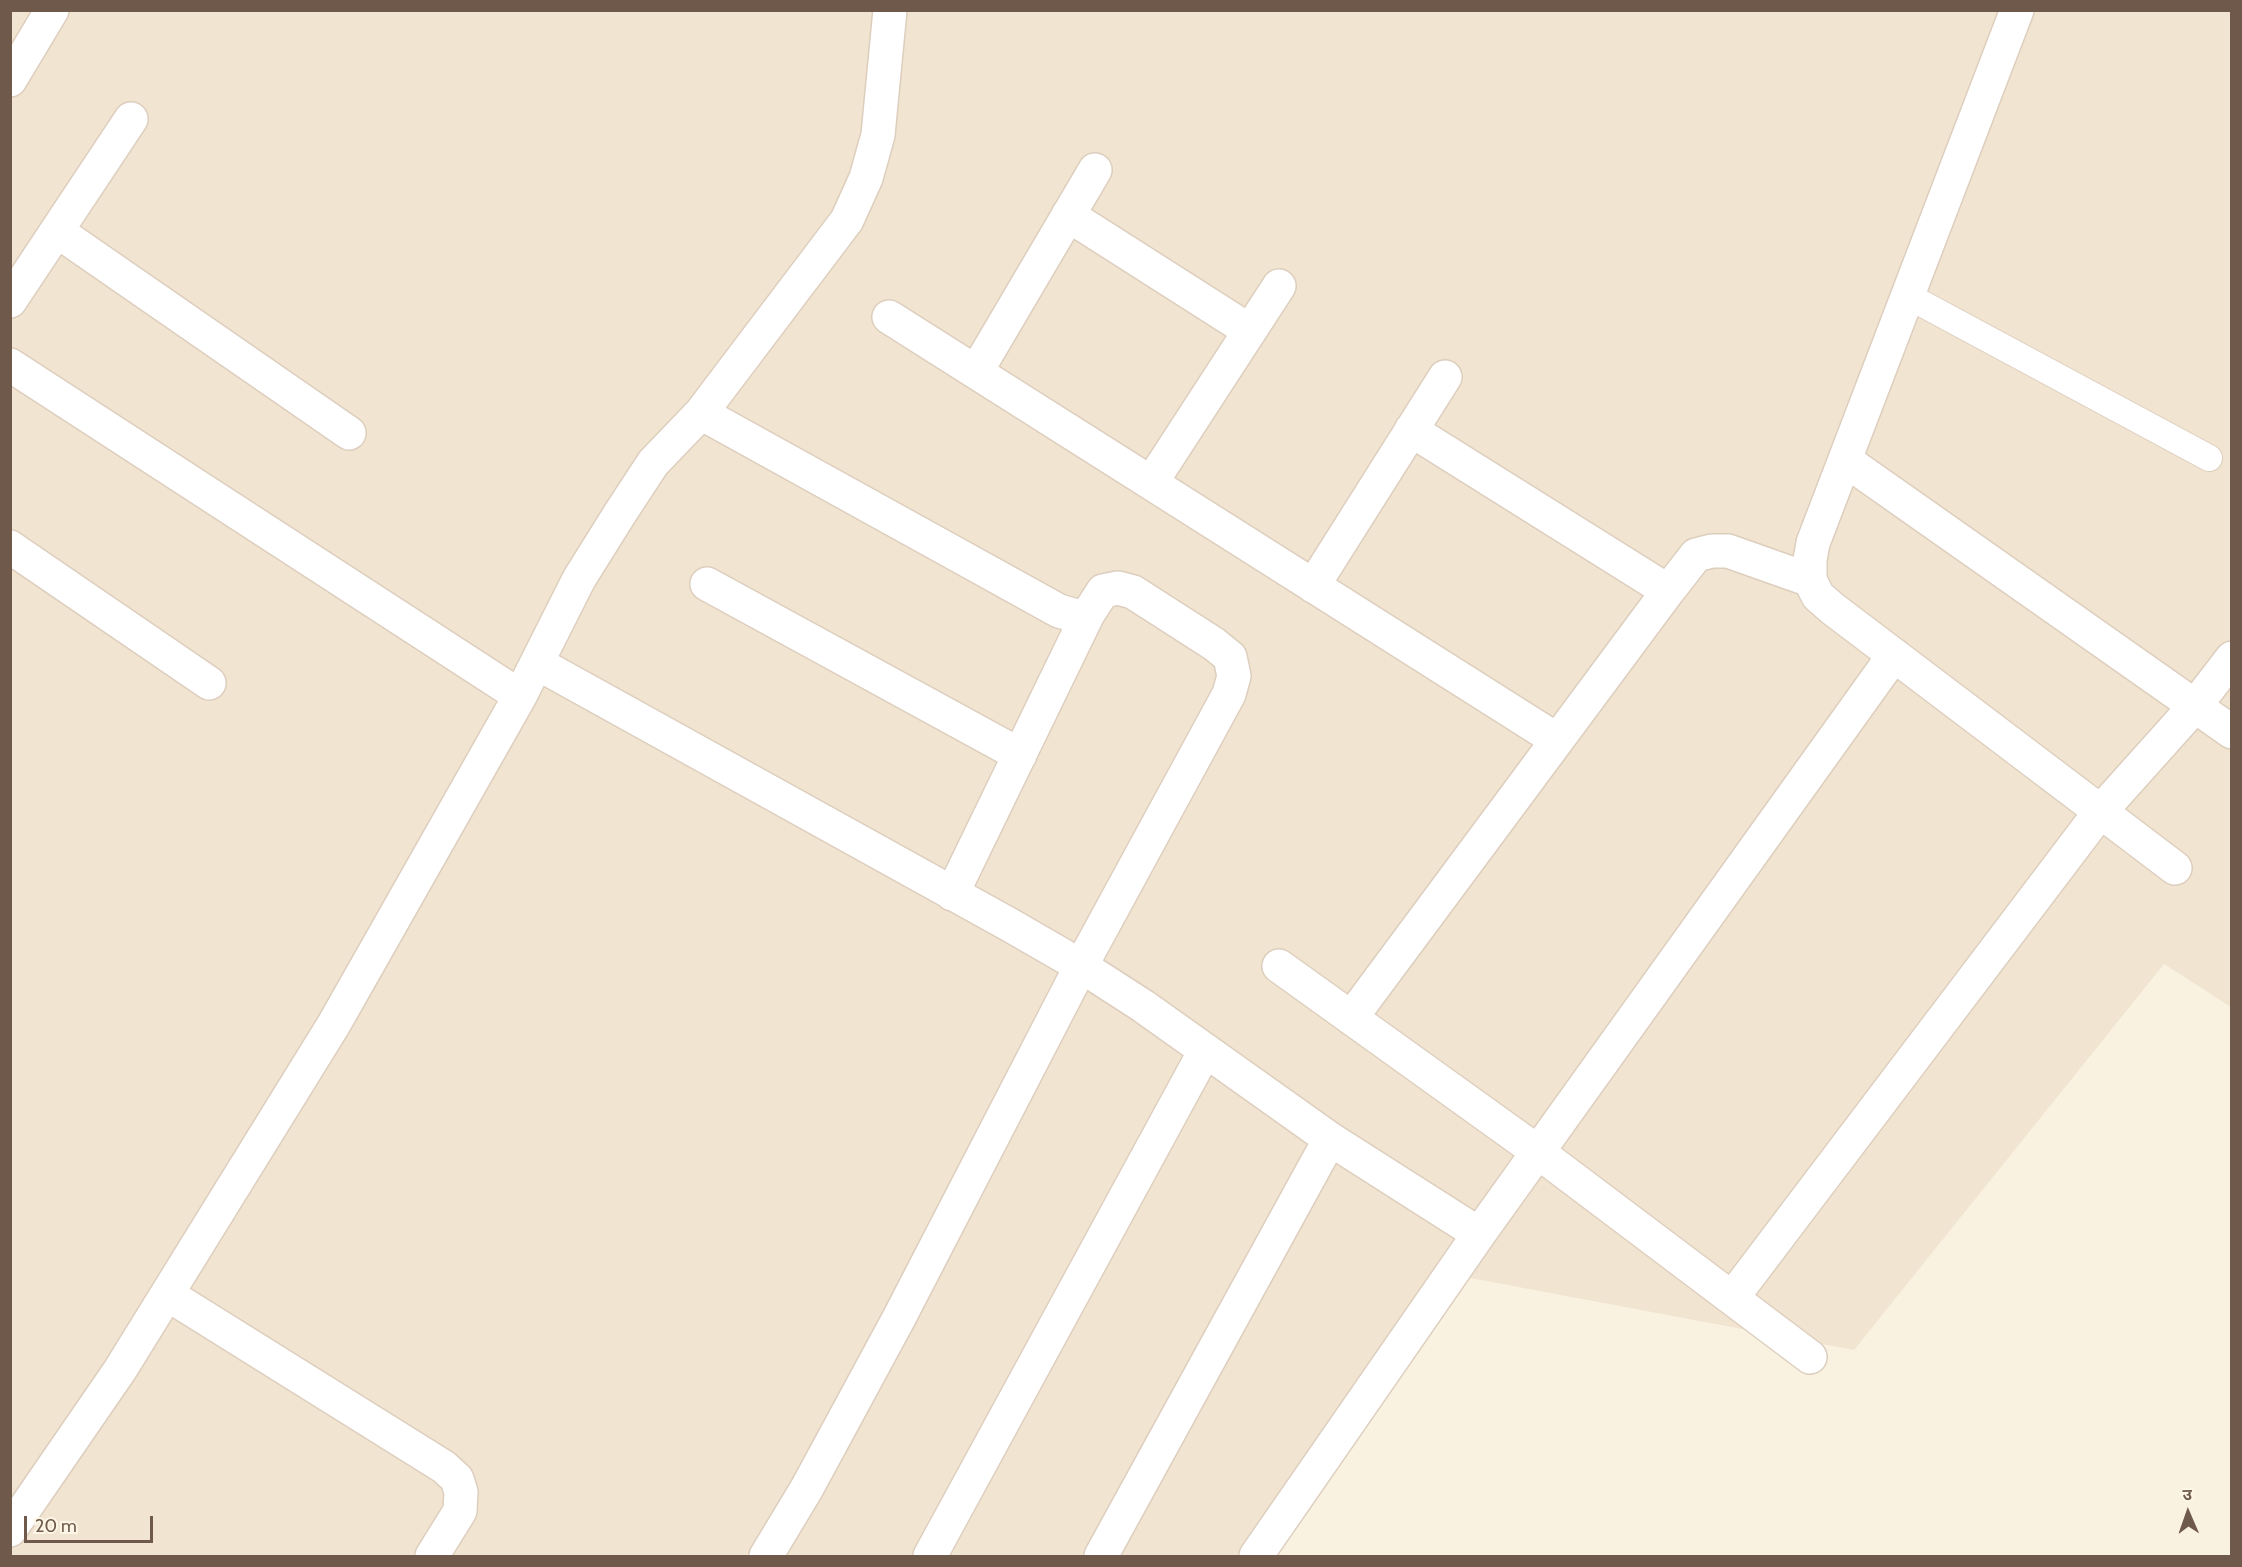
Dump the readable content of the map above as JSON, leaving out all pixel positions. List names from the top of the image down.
{
  "scale_bar": "20 m",
  "north": "top"
}
